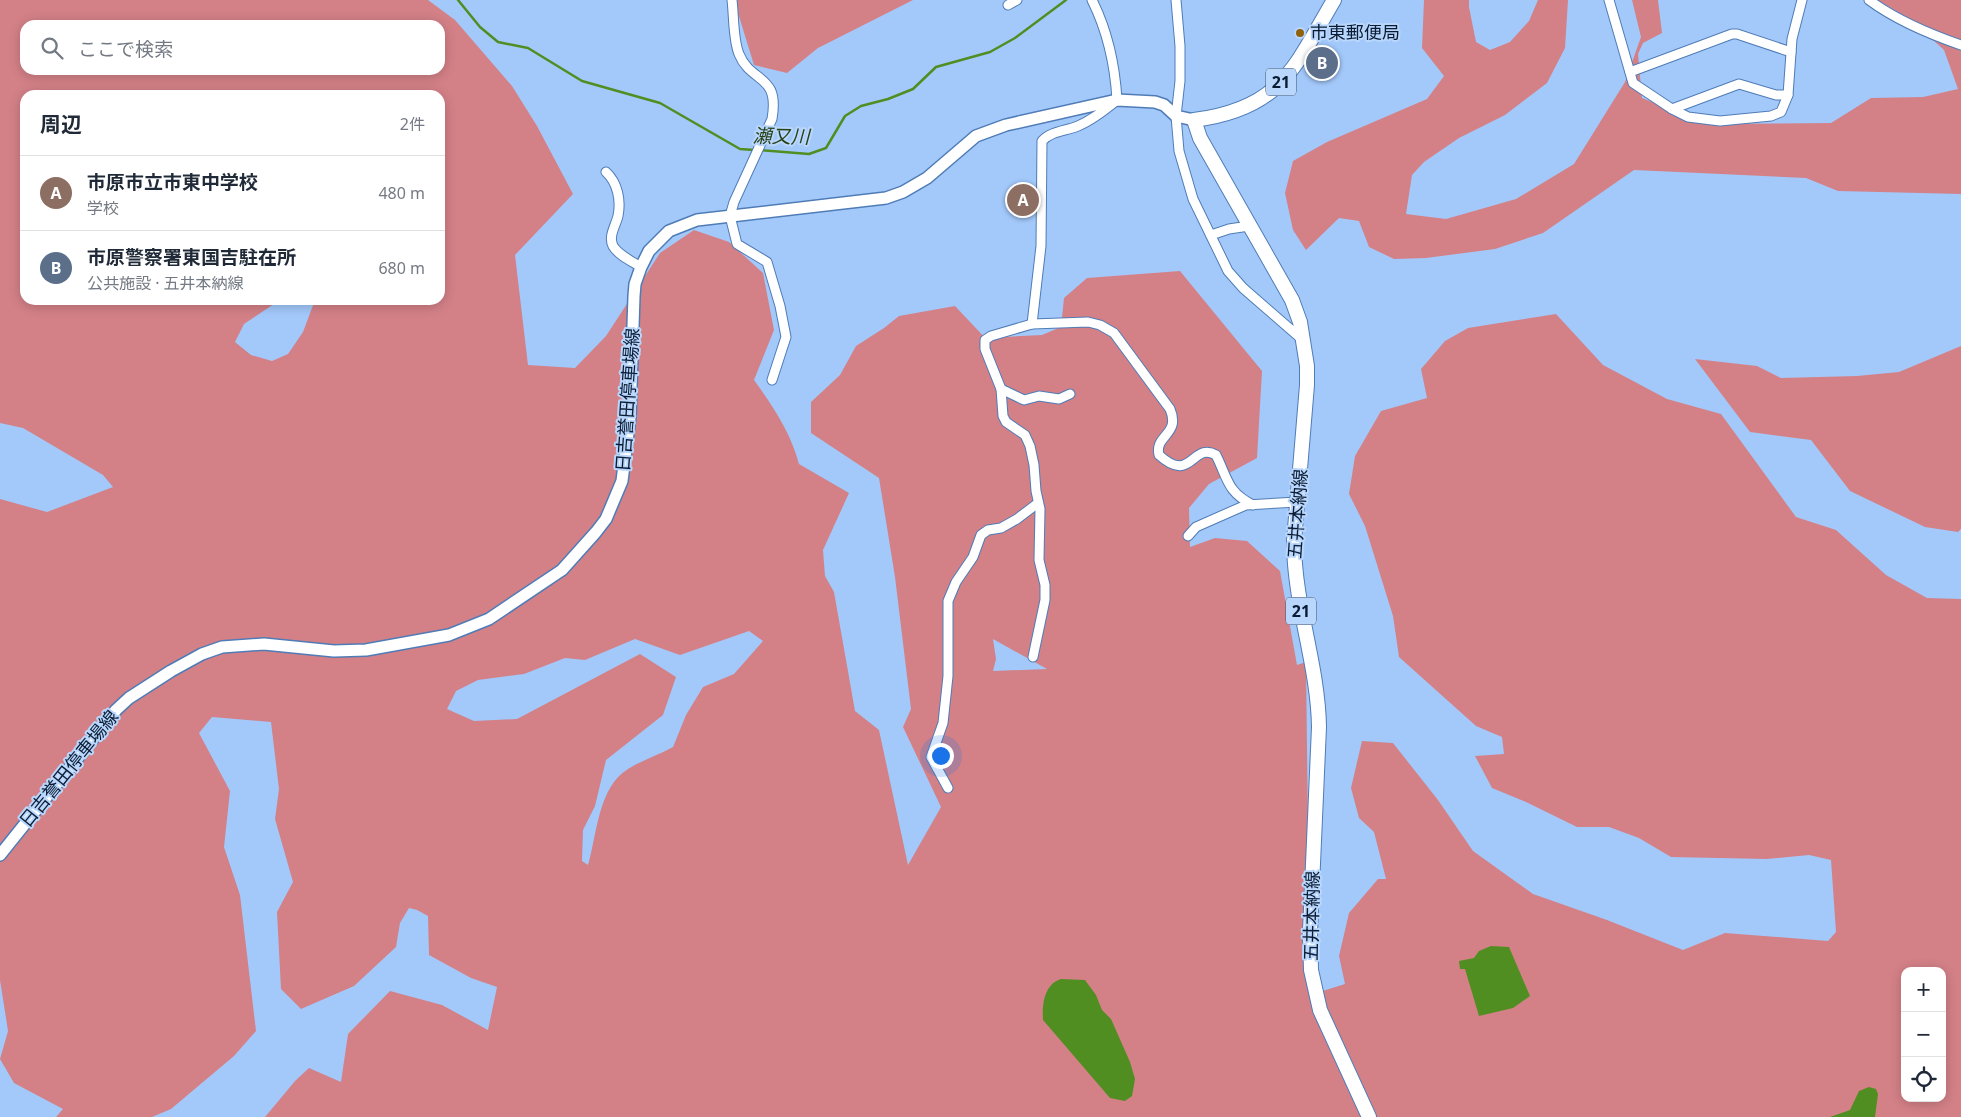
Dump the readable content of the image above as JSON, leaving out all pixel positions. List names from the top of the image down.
{
  "streets": {
    "main road": ["21", "日吉誉田停車場線", "五井本納線"]
  },
  "crossings": [
    ["21", "日吉誉田停車場線"],
    ["21", "五井本納線"],
    ["日吉誉田停車場線", "五井本納線"]
  ],
  "water": ["瀬又川"],
  "places": ["市東郵便局"],
  "page": {
    "search": "ここで検索",
    "pins": ["B", "A"],
    "heading": ["周辺", "2件"],
    "list": [
      {
        "mark": "A",
        "name": "市原市立市東中学校",
        "note": "学校",
        "value": "480 m"
      },
      {
        "mark": "B",
        "name": "市原警察署東国吉駐在所",
        "note": "公共施設 · 五井本納線",
        "value": "680 m"
      }
    ],
    "map_buttons": ["+", "−"]
  }
}
